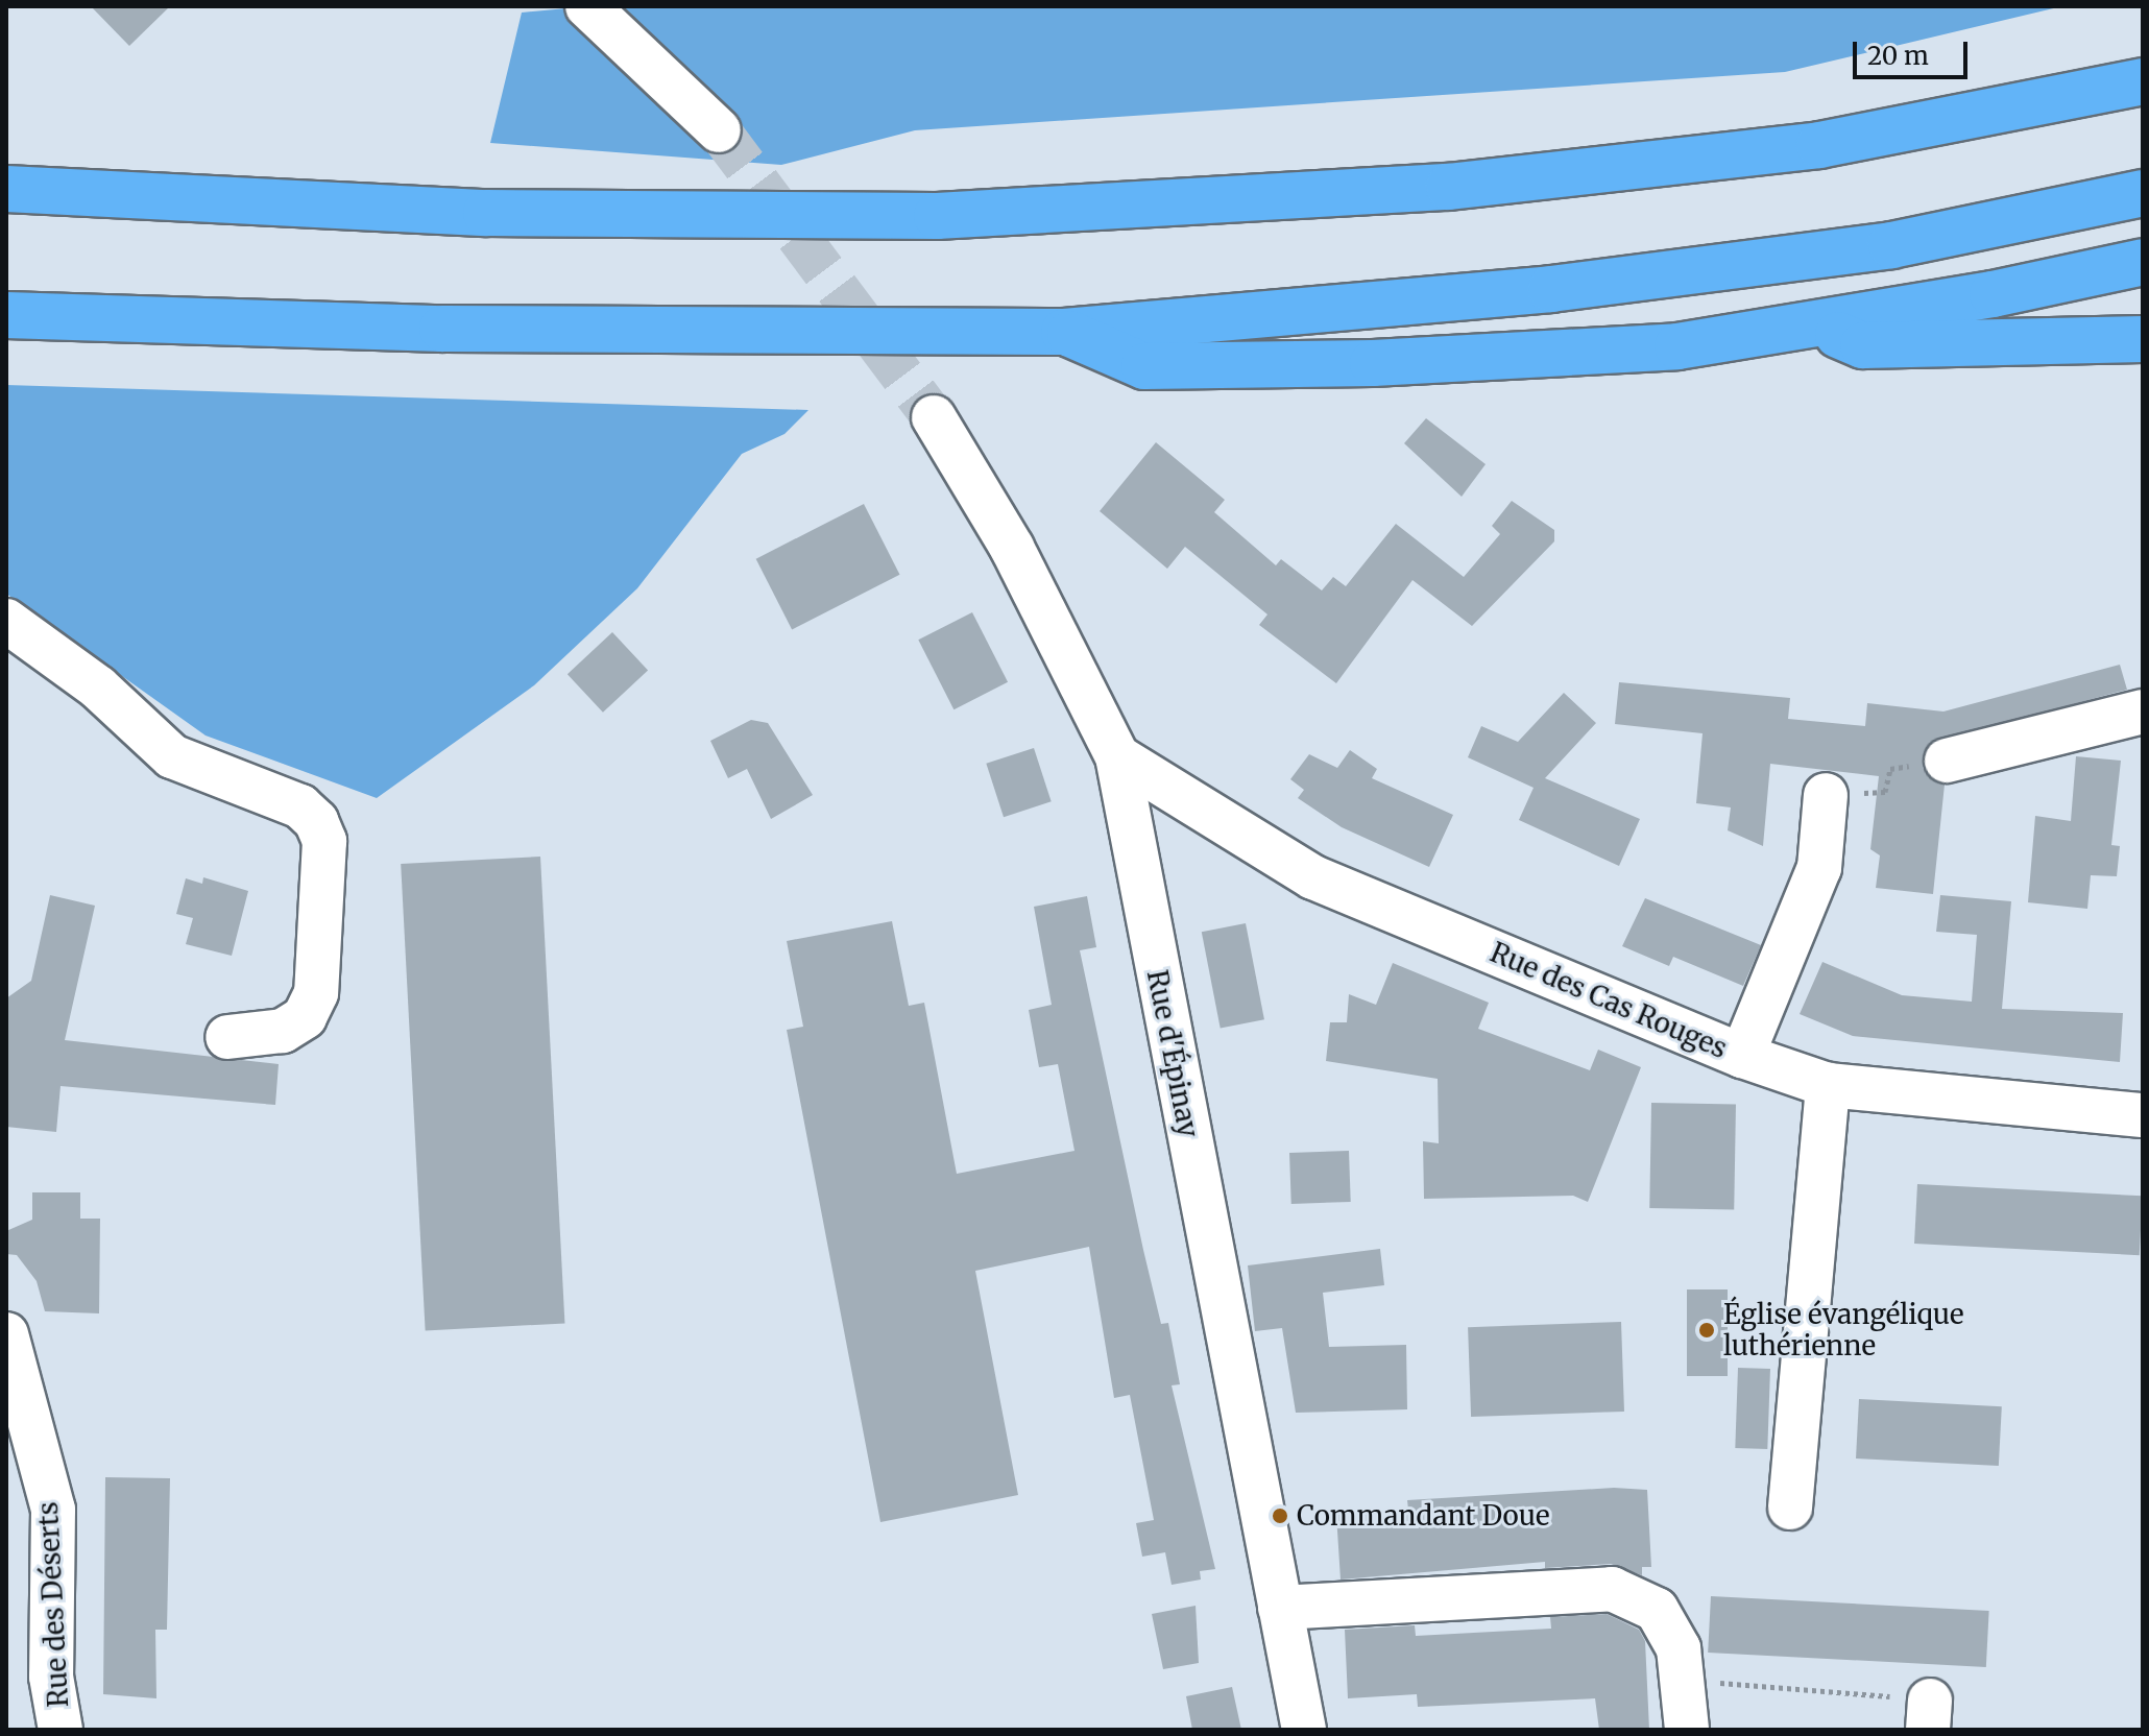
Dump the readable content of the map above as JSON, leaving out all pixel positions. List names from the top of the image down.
{
  "streets": {
    "street": ["Rue des Cas Rouges", "Rue d'Épinay", "Rue des Déserts"]
  },
  "crossings": [
    ["Rue des Cas Rouges", "Rue d'Épinay"]
  ],
  "places": ["Église évangélique luthérienne", "Commandant Doue"],
  "scale_bar": "20 m"
}
